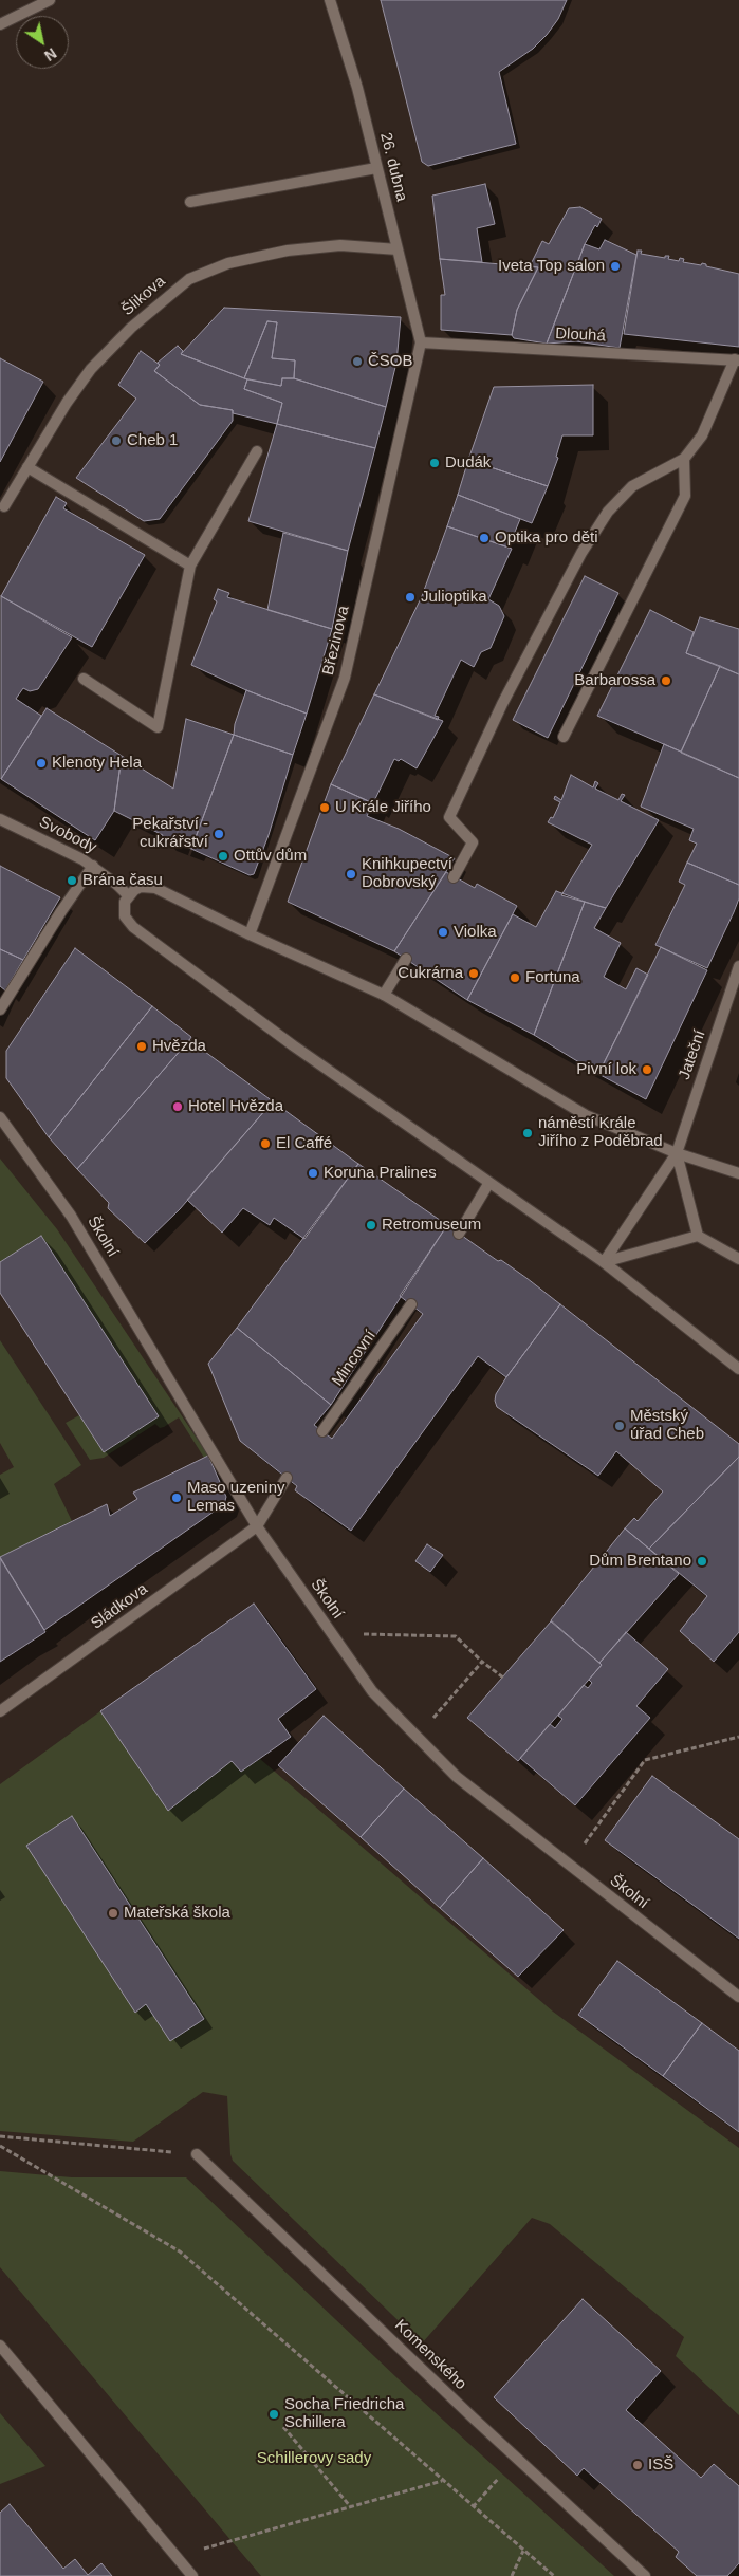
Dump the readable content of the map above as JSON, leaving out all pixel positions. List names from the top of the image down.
{
  "streets": {
    "street": [
      "26. dubna",
      "Šlikova",
      "Dlouhá",
      "Březinova",
      "Svobody",
      "Jateční",
      "Školní",
      "Mincovní",
      "Sládkova",
      "Komenského"
    ]
  },
  "crossings": [
    ["26. dubna", "Šlikova"],
    ["26. dubna", "Dlouhá"],
    ["26. dubna", "Březinova"],
    ["Dlouhá", "Březinova"],
    ["Školní", "Sládkova"]
  ],
  "parks": ["Schillerovy sady"],
  "places": [
    "Iveta Top salon",
    "ČSOB",
    "Cheb 1",
    "Dudák",
    "Optika pro děti",
    "Julioptika",
    "Barbarossa",
    "Klenoty Hela",
    "U Krále Jiřího",
    "Pekařství - cukrářství",
    "Ottův dům",
    "Knihkupectví Dobrovský",
    "Brána času",
    "Violka",
    "Cukrárna",
    "Fortuna",
    "Hvězda",
    "Pivní lok",
    "Hotel Hvězda",
    "náměstí Krále Jiřího z Poděbrad",
    "El Caffé",
    "Koruna Pralines",
    "Retromuseum",
    "Městský úřad Cheb",
    "Maso uzeniny Lemas",
    "Dům Brentano",
    "Mateřská škola",
    "Socha Friedricha Schillera",
    "ISŠ"
  ],
  "north": "bottom right"
}
